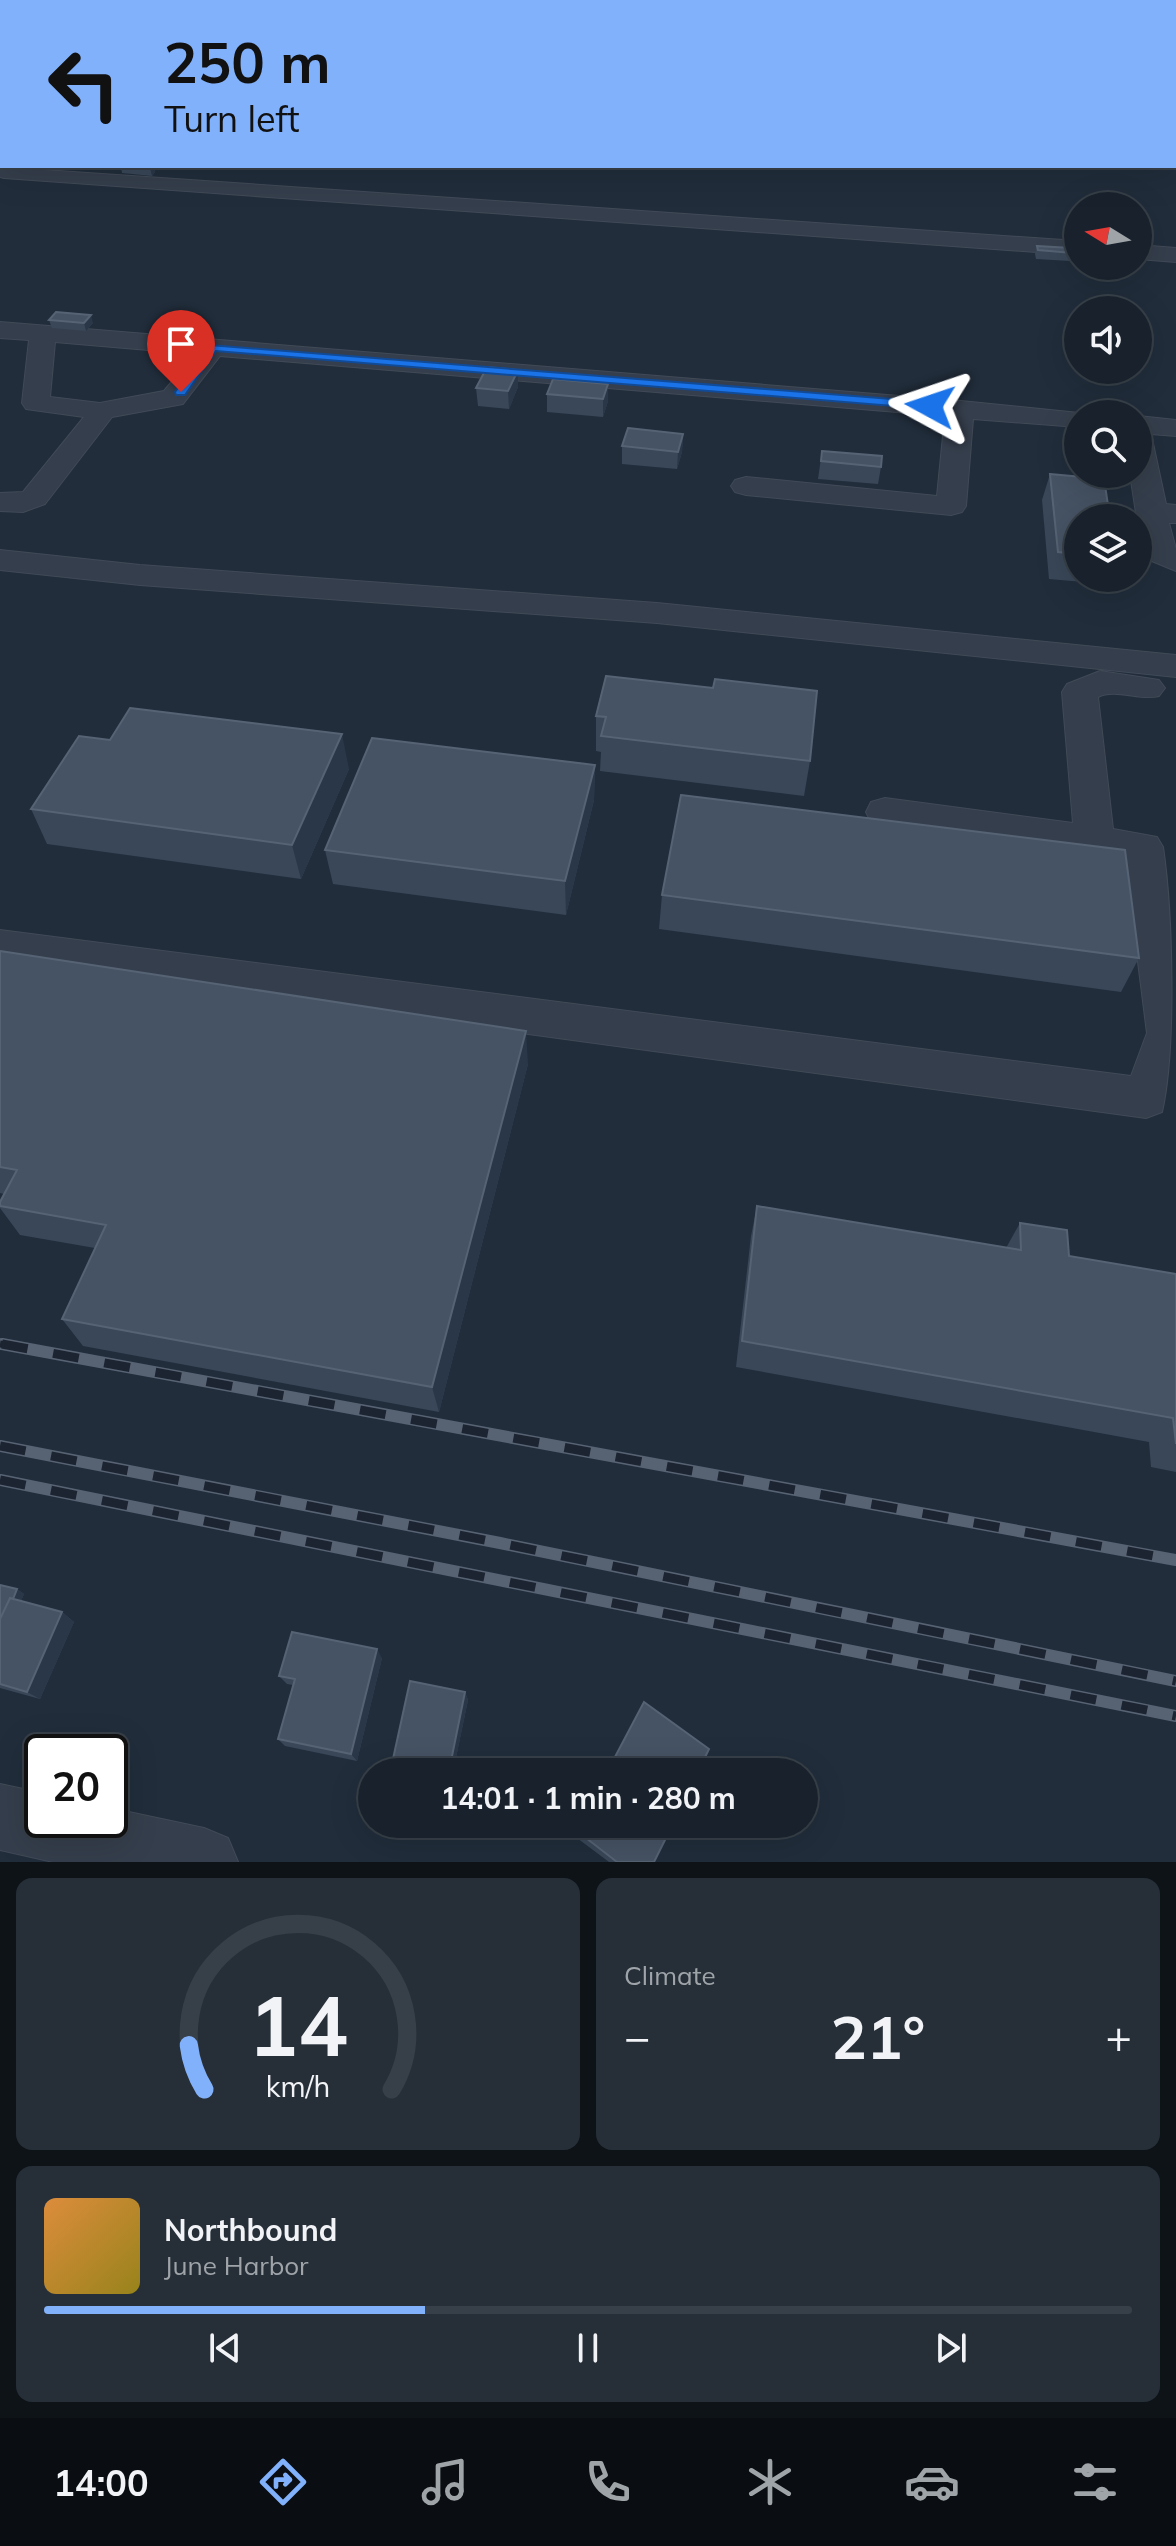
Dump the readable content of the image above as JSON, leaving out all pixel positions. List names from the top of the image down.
{
  "north": "left",
  "page": {
    "turn": ["250 m", "Turn left"],
    "limit": "20",
    "trip": "14:01 · 1 min · 280 m",
    "tile": "Climate",
    "heat": ["−", "21°", "+"],
    "song": ["Northbound", "June Harbor"],
    "tabs": "14:00",
    "gauge": ["14", "km/h"]
  }
}
